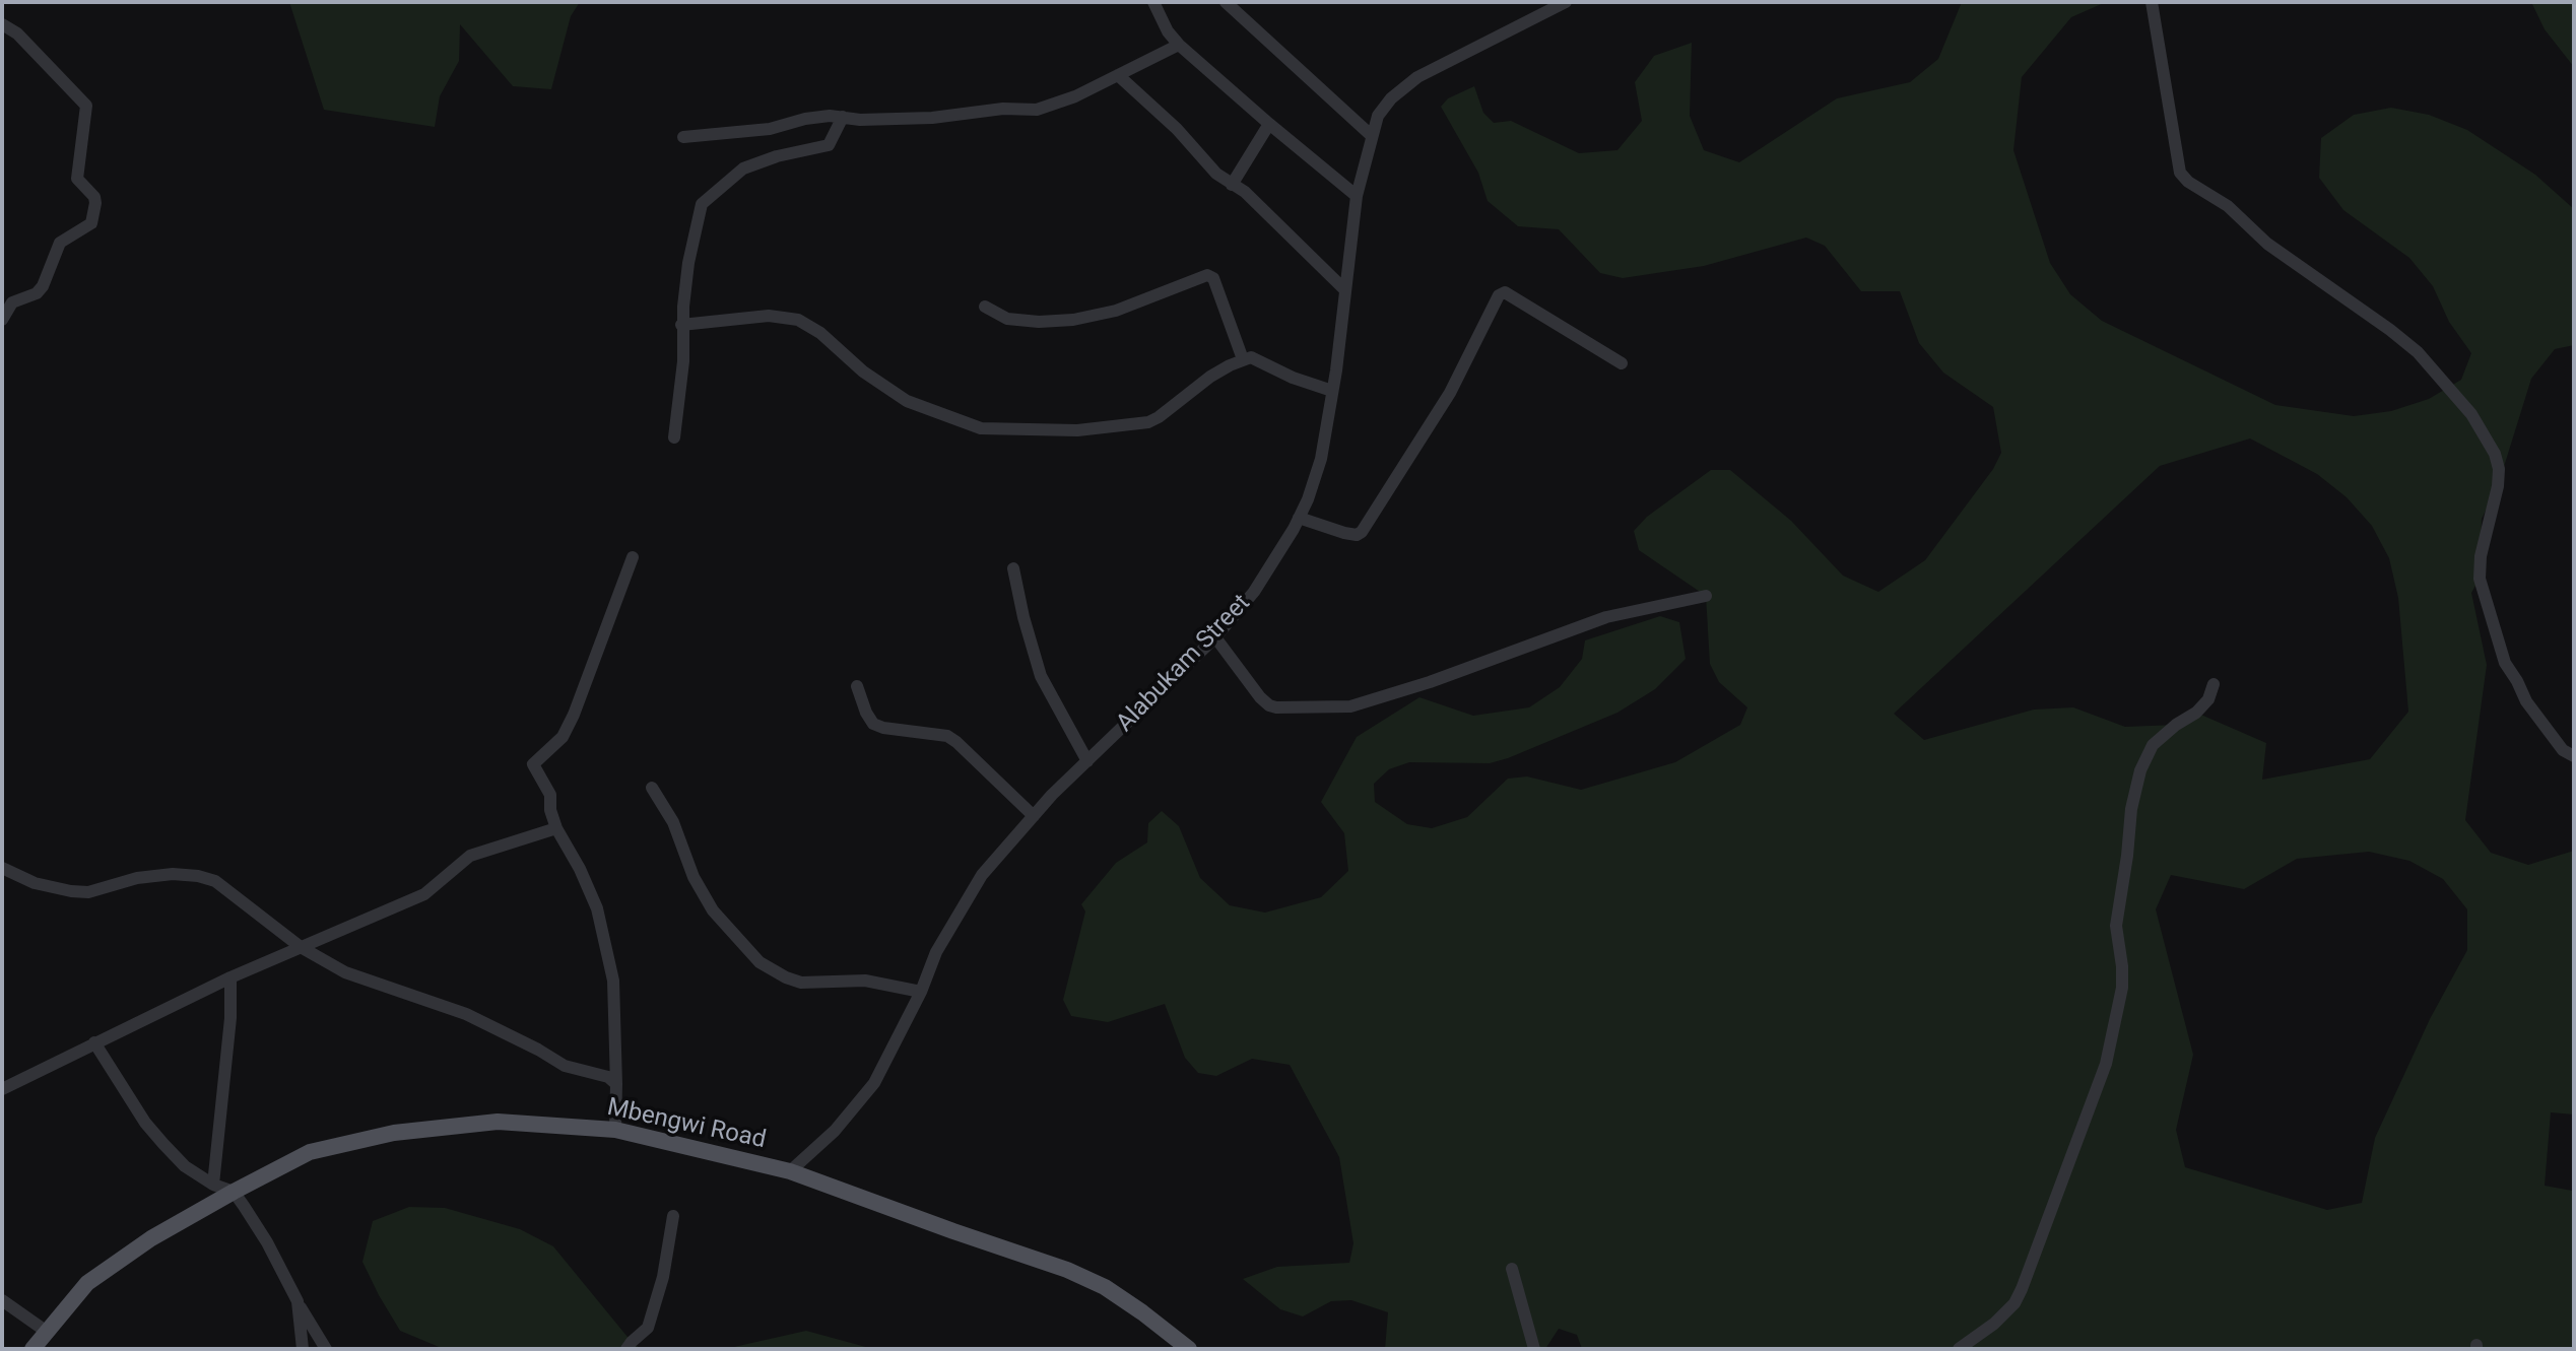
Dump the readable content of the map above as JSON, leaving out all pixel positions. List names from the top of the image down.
{
  "streets": {
    "main road": ["Mbengwi Road"],
    "street": ["Alabukam Street"]
  },
  "crossings": [
    ["Alabukam Street", "Mbengwi Road"]
  ]
}
